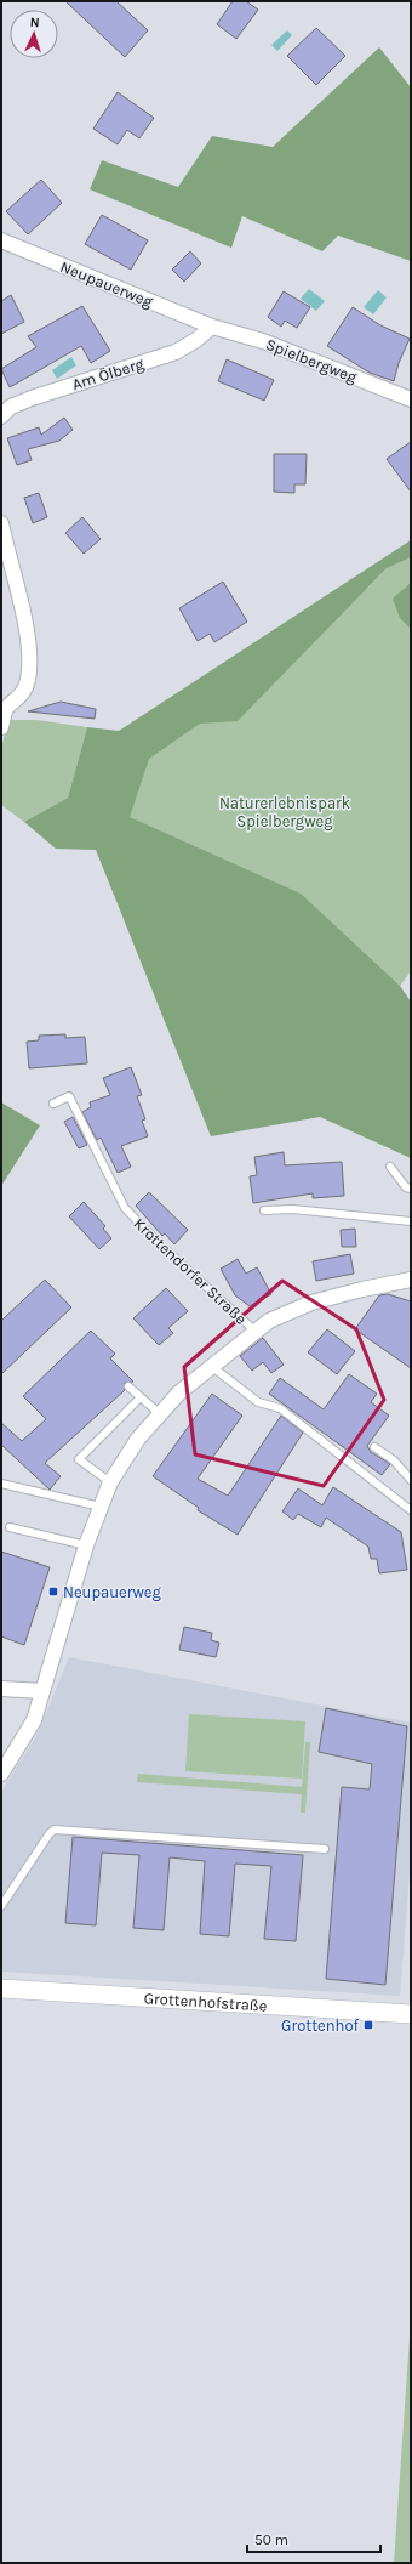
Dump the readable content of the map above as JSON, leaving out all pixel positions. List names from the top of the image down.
{
  "streets": {
    "street": [
      "Neupauerweg",
      "Spielbergweg",
      "Am Ölberg",
      "Krottendorfer Straße",
      "Grottenhofstraße"
    ]
  },
  "crossings": [
    ["Neupauerweg", "Spielbergweg"],
    ["Neupauerweg", "Am Ölberg"],
    ["Spielbergweg", "Am Ölberg"]
  ],
  "parks": ["Naturerlebnispark Spielbergweg"],
  "places": {
    "transit": ["Neupauerweg", "Grottenhof"]
  },
  "scale_bar": "50 m",
  "north": "top"
}
